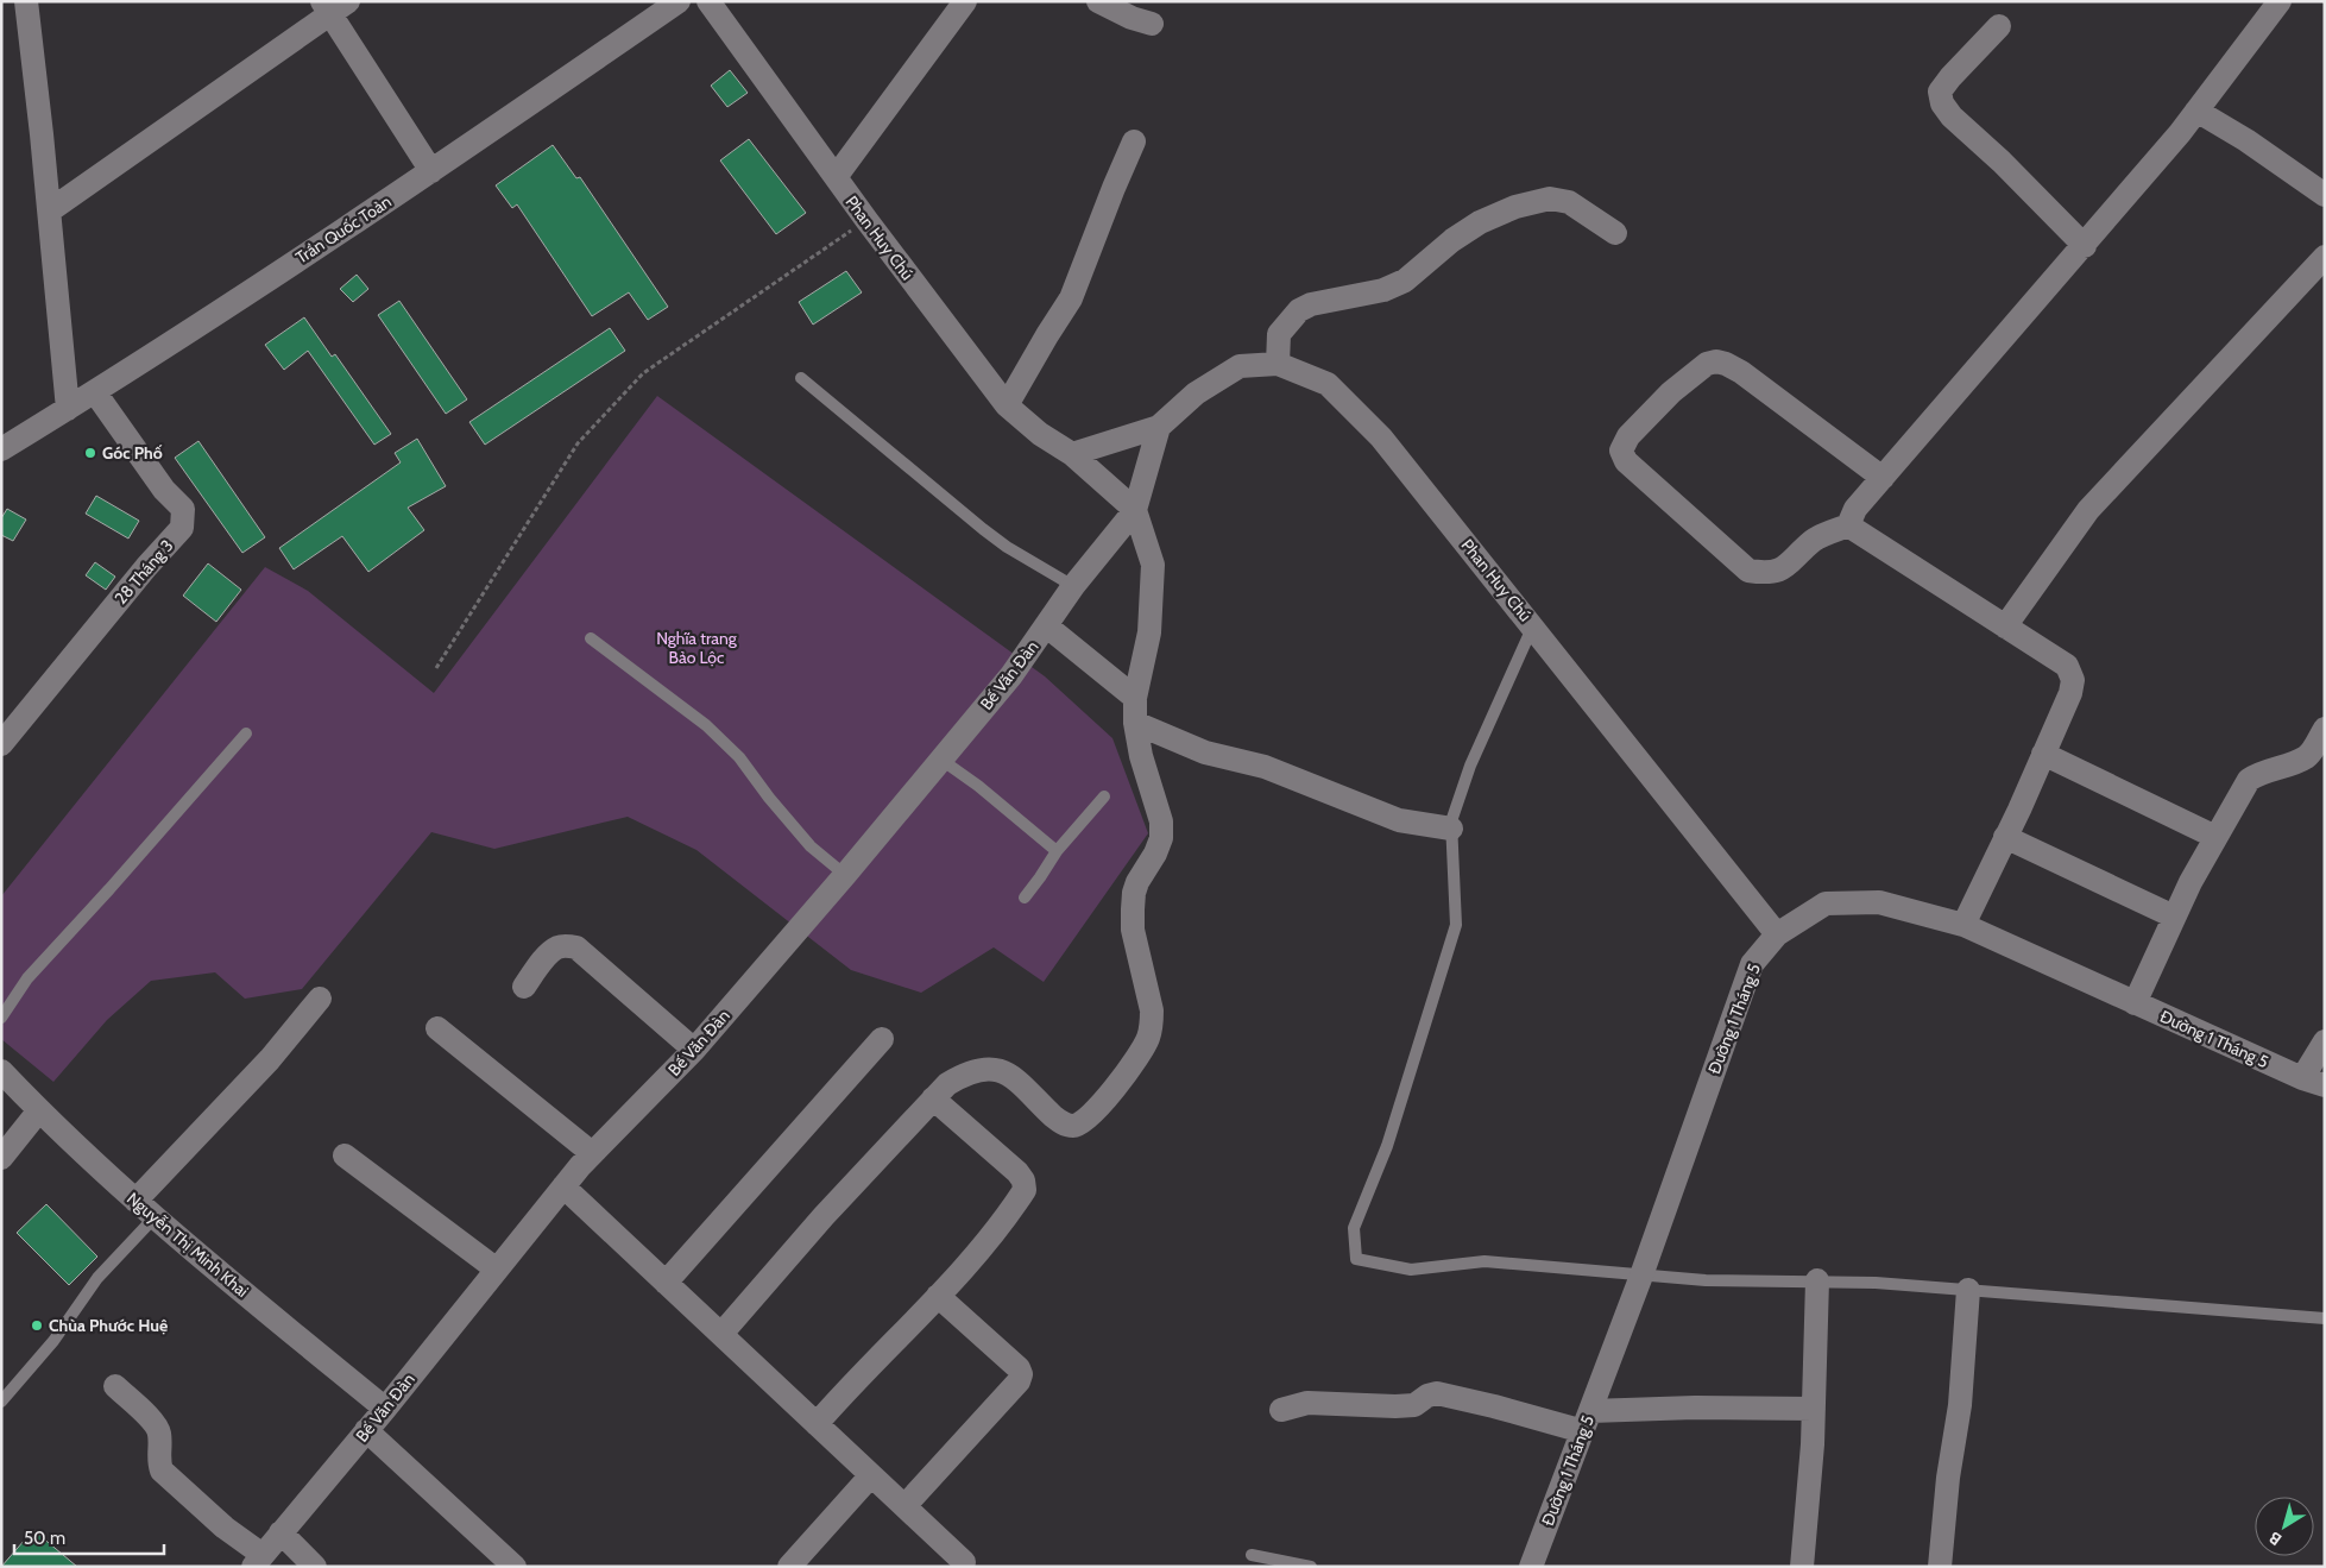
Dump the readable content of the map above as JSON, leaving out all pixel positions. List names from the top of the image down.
{
  "streets": {
    "street": [
      "Trần Quốc Toản",
      "Phan Huy Chú",
      "28 Tháng 3",
      "Bế Văn Đàn",
      "Đường 1 Tháng 5",
      "Nguyễn Thị Minh Khai"
    ]
  },
  "crossings": [
    ["Trần Quốc Toản", "28 Tháng 3"],
    ["Phan Huy Chú", "Bế Văn Đàn"],
    ["Phan Huy Chú", "Đường 1 Tháng 5"],
    ["Bế Văn Đàn", "Nguyễn Thị Minh Khai"]
  ],
  "parks": ["Nghĩa trang Bảo Lộc"],
  "places": ["Góc Phố", "Chùa Phước Huệ"],
  "scale_bar": "50 m",
  "north": "bottom left"
}
